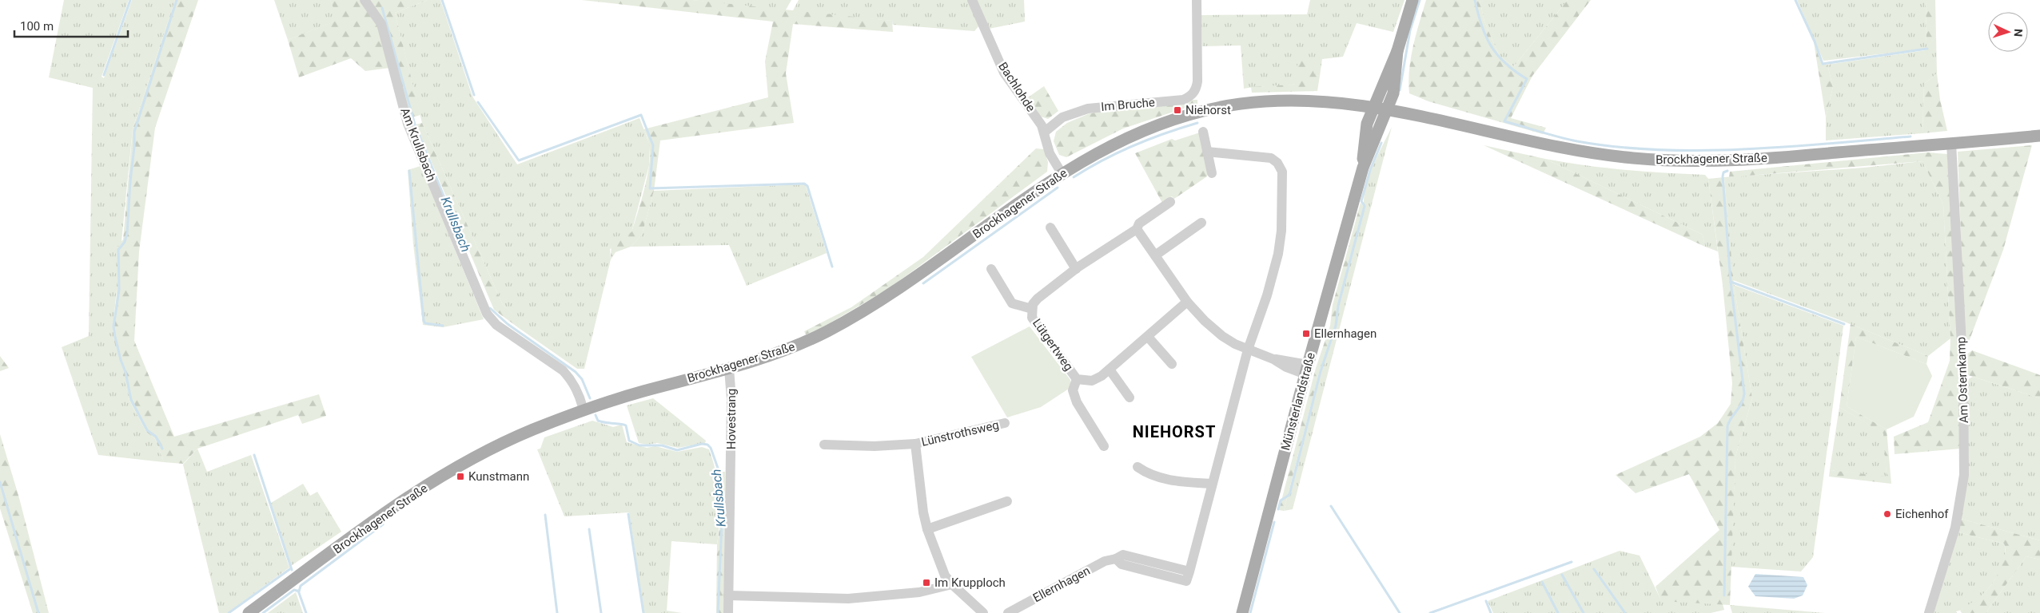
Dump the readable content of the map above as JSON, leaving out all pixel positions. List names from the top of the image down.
{
  "streets": {
    "main road": ["Brockhagener Straße", "Münsterlandstraße"],
    "street": [
      "Bachlohde",
      "Im Bruche",
      "Am Krullsbach",
      "Lütgertweg",
      "Am Osternkamp",
      "Hovestrang",
      "Lünstrothsweg",
      "Ellernhagen"
    ]
  },
  "crossings": [
    ["Bachlohde", "Im Bruche"],
    ["Bachlohde", "Brockhagener Straße"],
    ["Am Krullsbach", "Brockhagener Straße"],
    ["Brockhagener Straße", "Am Osternkamp"],
    ["Brockhagener Straße", "Münsterlandstraße"],
    ["Brockhagener Straße", "Hovestrang"]
  ],
  "districts": ["NIEHORST"],
  "water": ["Krullsbach"],
  "places": {
    "transit": [
      "Niehorst",
      "Ellernhagen",
      "Kunstmann",
      "Im Krupploch"
    ],
    "other": ["Eichenhof"]
  },
  "scale_bar": "100 m",
  "north": "right"
}
